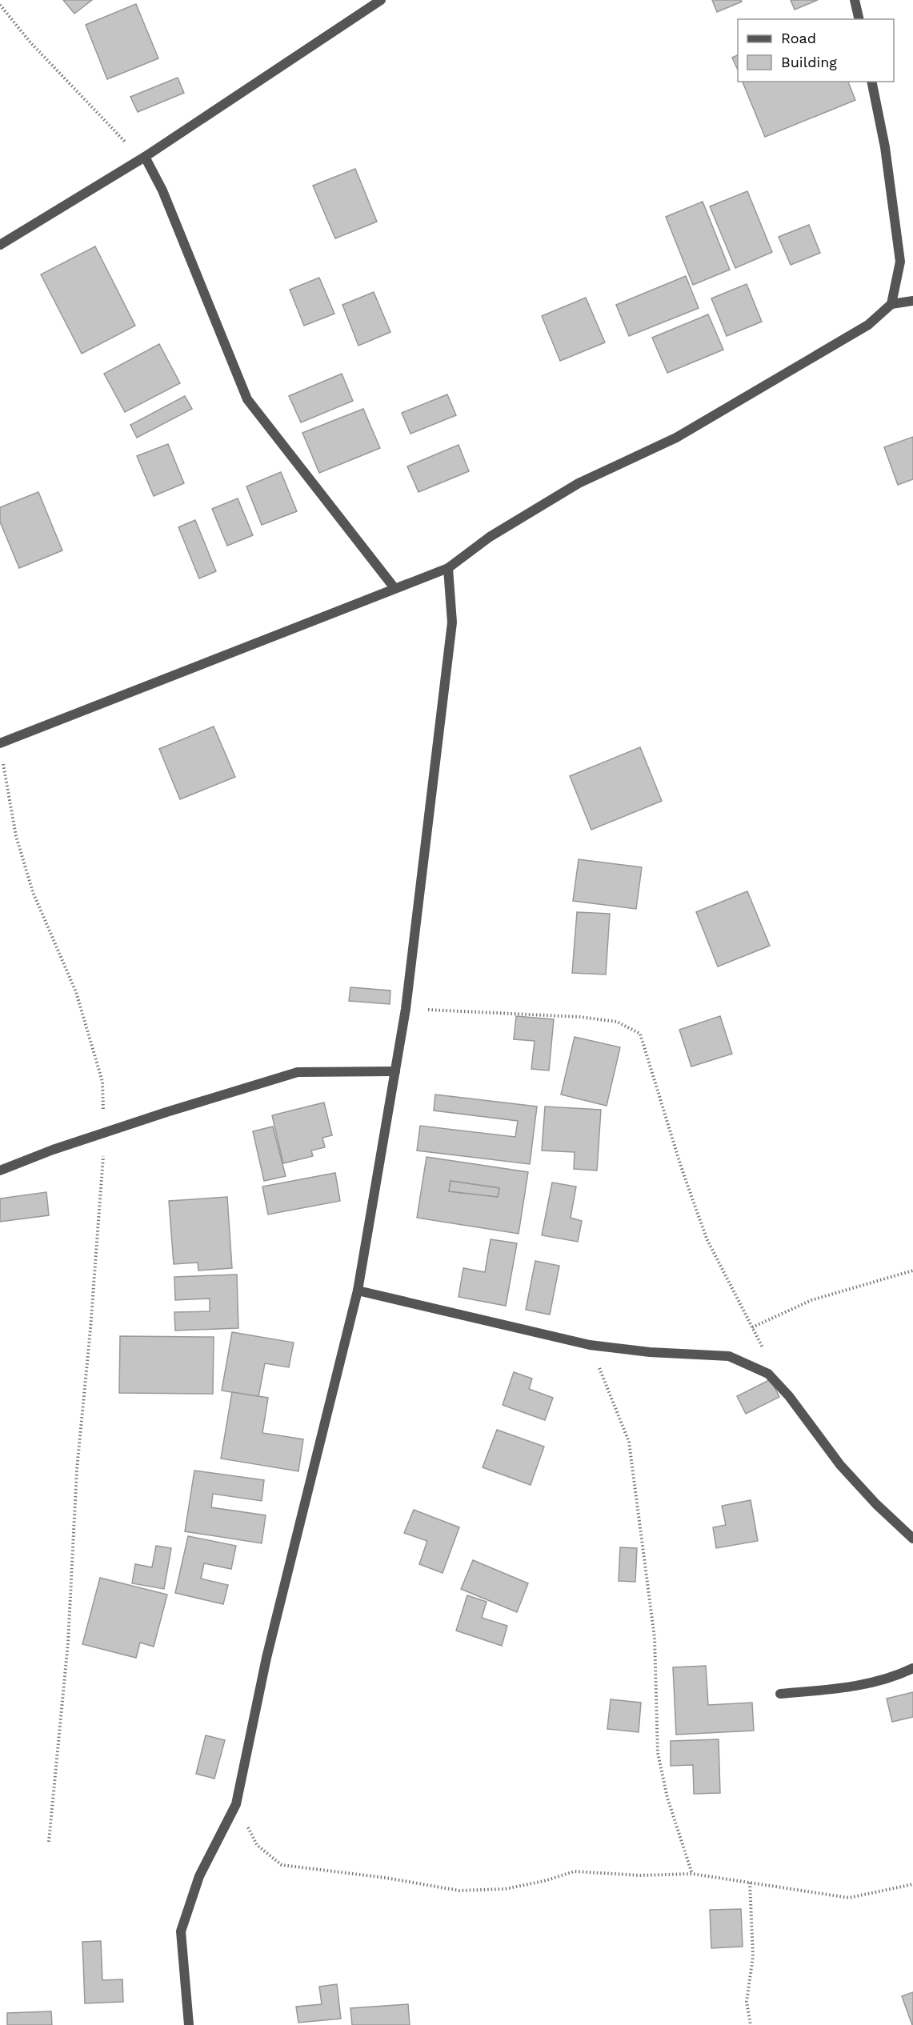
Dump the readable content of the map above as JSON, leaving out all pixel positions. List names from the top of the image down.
{
  "legend": ["Road", "Building"]
}
